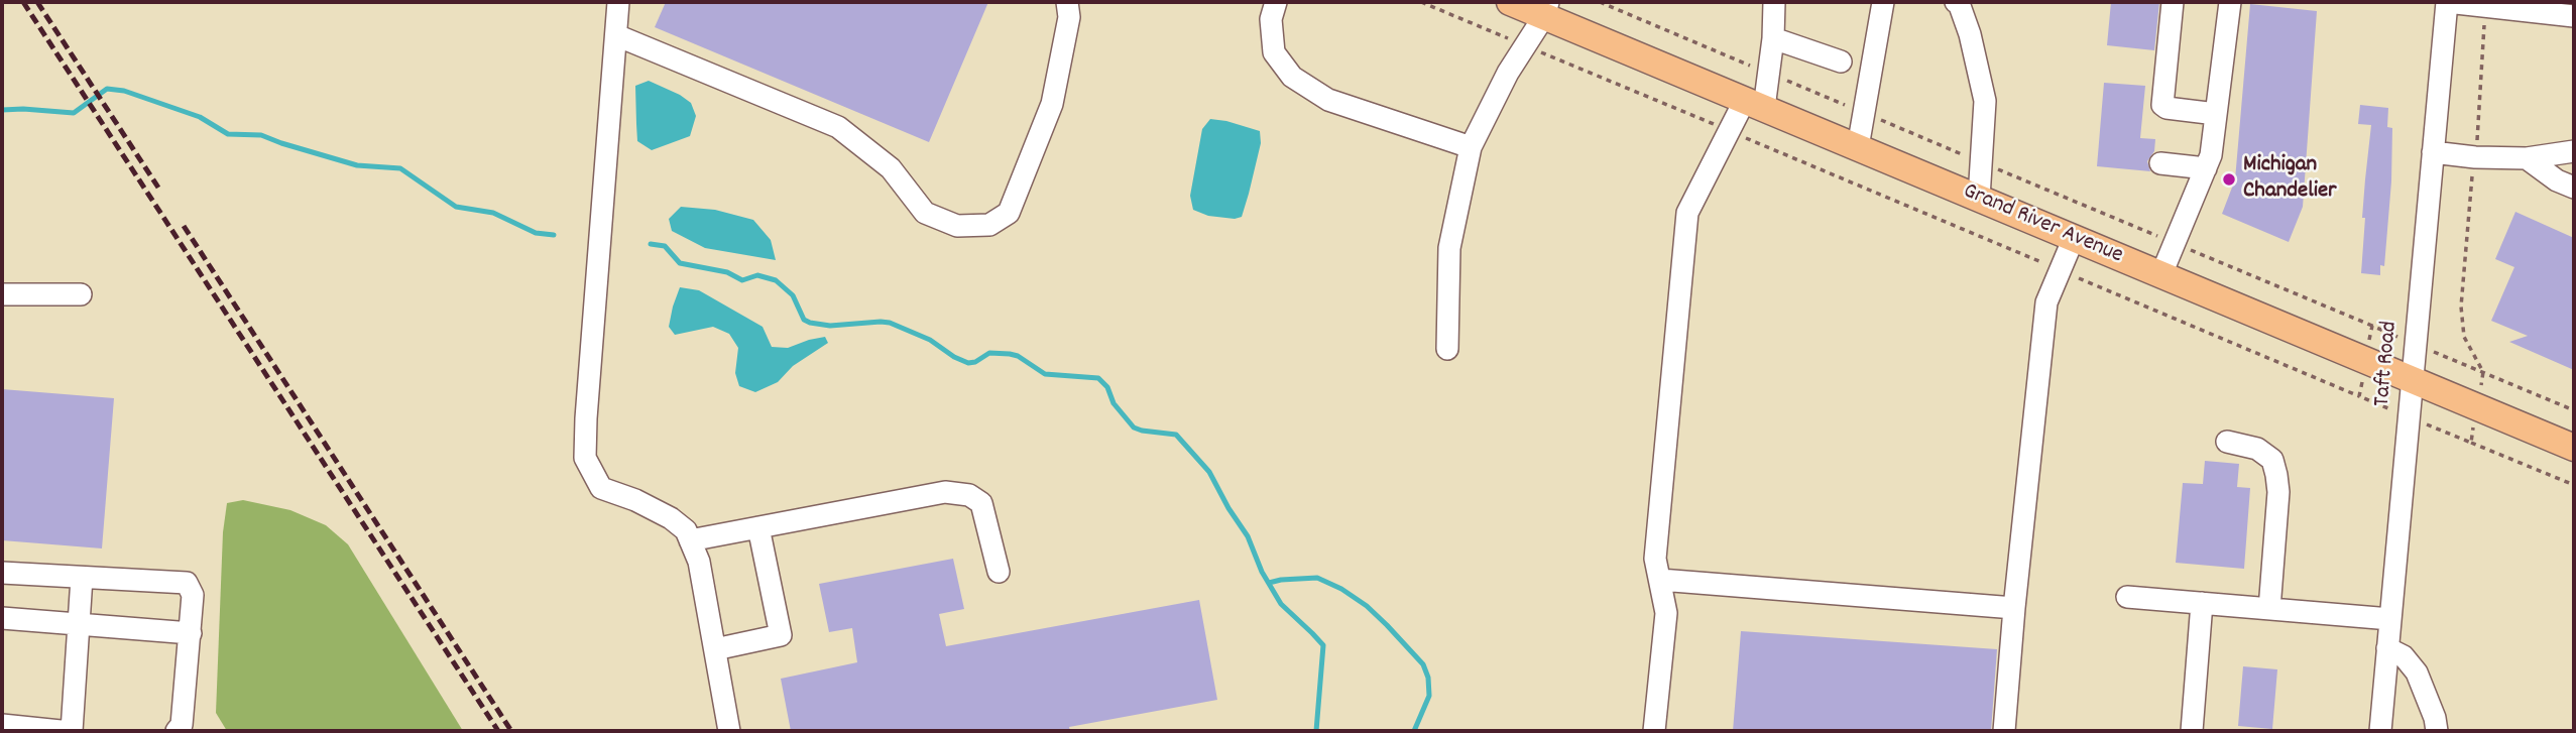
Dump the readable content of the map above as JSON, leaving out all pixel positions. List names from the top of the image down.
{
  "streets": {
    "main road": ["Grand River Avenue"],
    "street": ["Taft Road"]
  },
  "crossings": [
    ["Grand River Avenue", "Taft Road"]
  ],
  "places": ["Michigan Chandelier"]
}
